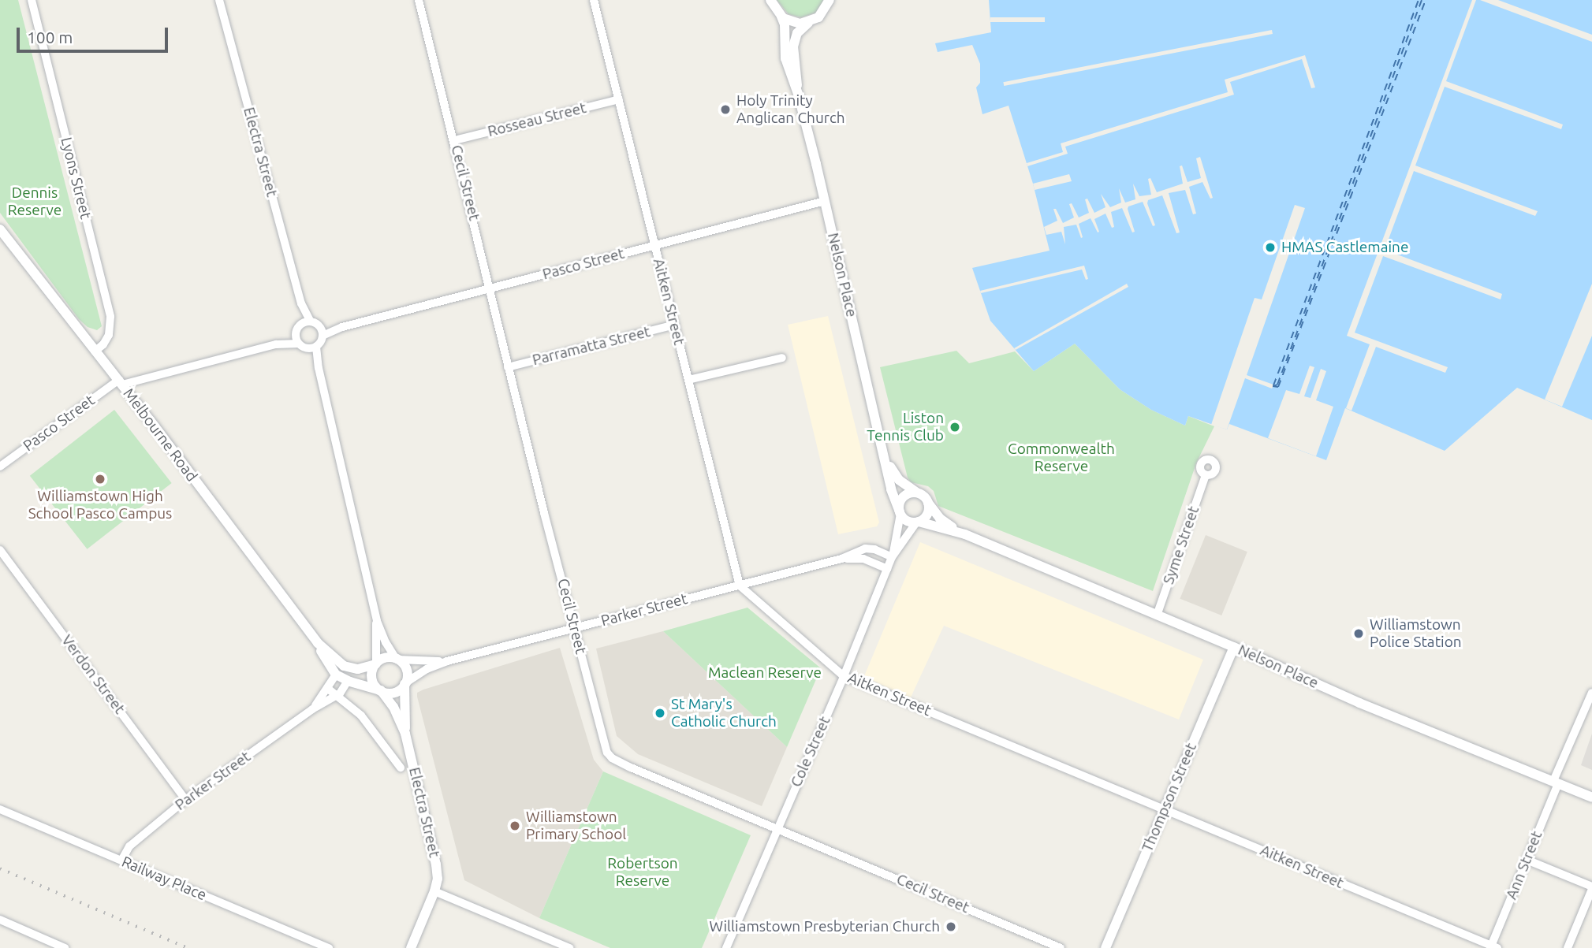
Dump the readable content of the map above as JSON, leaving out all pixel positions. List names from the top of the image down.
{
  "streets": {
    "street": [
      "Rosseau Street",
      "Electra Street",
      "Lyons Street",
      "Cecil Street",
      "Pasco Street",
      "Nelson Place",
      "Aitken Street",
      "Parramatta Street",
      "Melbourne Road",
      "Syme Street",
      "Parker Street",
      "Verdon Street",
      "Cole Street",
      "Thompson Street",
      "Ann Street",
      "Railway Place"
    ]
  },
  "crossings": [
    ["Rosseau Street", "Cecil Street"],
    ["Rosseau Street", "Aitken Street"],
    ["Electra Street", "Parker Street"],
    ["Lyons Street", "Melbourne Road"],
    ["Cecil Street", "Pasco Street"],
    ["Cecil Street", "Parramatta Street"],
    ["Cecil Street", "Parker Street"],
    ["Cecil Street", "Cole Street"],
    ["Pasco Street", "Nelson Place"],
    ["Pasco Street", "Aitken Street"],
    ["Pasco Street", "Melbourne Road"],
    ["Nelson Place", "Syme Street"],
    ["Nelson Place", "Cole Street"],
    ["Nelson Place", "Thompson Street"],
    ["Nelson Place", "Ann Street"],
    ["Aitken Street", "Parramatta Street"],
    ["Aitken Street", "Parker Street"],
    ["Aitken Street", "Cole Street"],
    ["Aitken Street", "Thompson Street"],
    ["Aitken Street", "Ann Street"],
    ["Melbourne Road", "Parker Street"],
    ["Parker Street", "Verdon Street"],
    ["Parker Street", "Cole Street"],
    ["Parker Street", "Railway Place"]
  ],
  "parks": [
    "Dennis Reserve",
    "Commonwealth Reserve",
    "Maclean Reserve",
    "Robertson Reserve"
  ],
  "places": [
    "Holy Trinity Anglican Church",
    "HMAS Castlemaine",
    "Liston Tennis Club",
    "Williamstown High School Pasco Campus",
    "Williamstown Police Station",
    "St Mary's Catholic Church",
    "Williamstown Primary School",
    "Williamstown Presbyterian Church"
  ],
  "scale_bar": "100 m"
}
